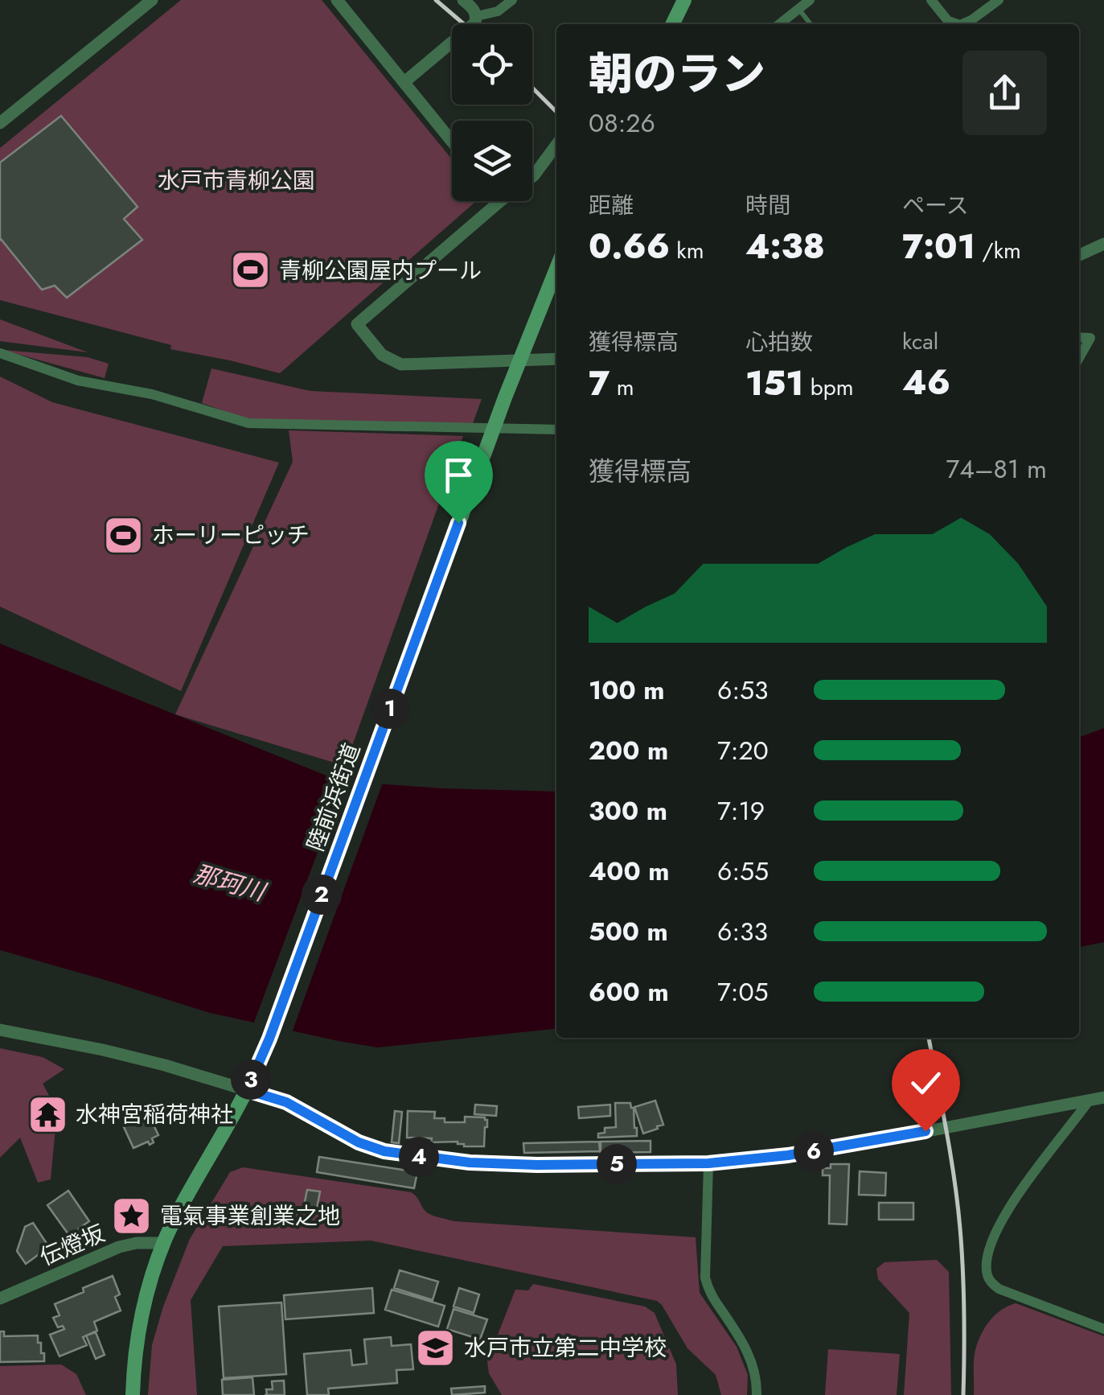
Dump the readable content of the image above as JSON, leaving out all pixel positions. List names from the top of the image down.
{
  "streets": {
    "main road": ["陸前浜街道"],
    "street": ["伝燈坂"]
  },
  "crossings": [
    ["陸前浜街道", "伝燈坂"]
  ],
  "water": ["那珂川"],
  "parks": ["水戸市青柳公園"],
  "places": {
    "sports": ["青柳公園屋内プール", "ホーリーピッチ"],
    "temple": ["水神宮稲荷神社"],
    "place": ["電氣事業創業之地"],
    "school or university": ["水戸市立第二中学校"]
  },
  "page": {
    "heading": ["朝のラン", "08:26"],
    "stats": [
      ["距離", "0.66 km"],
      ["時間", "4:38"],
      ["ペース", "7:01 /km"],
      ["獲得標高", "7 m"],
      ["心拍数", "151 bpm"],
      ["kcal", "46"]
    ],
    "chart": ["獲得標高", "74–81 m"],
    "list": [
      {
        "name": "100 m",
        "note": "6:53"
      },
      {
        "name": "200 m",
        "note": "7:20"
      },
      {
        "name": "300 m",
        "note": "7:19"
      },
      {
        "name": "400 m",
        "note": "6:55"
      },
      {
        "name": "500 m",
        "note": "6:33"
      },
      {
        "name": "600 m",
        "note": "7:05"
      }
    ],
    "pins": [
      "1",
      "2",
      "3",
      "6",
      "4",
      "5"
    ]
  }
}
